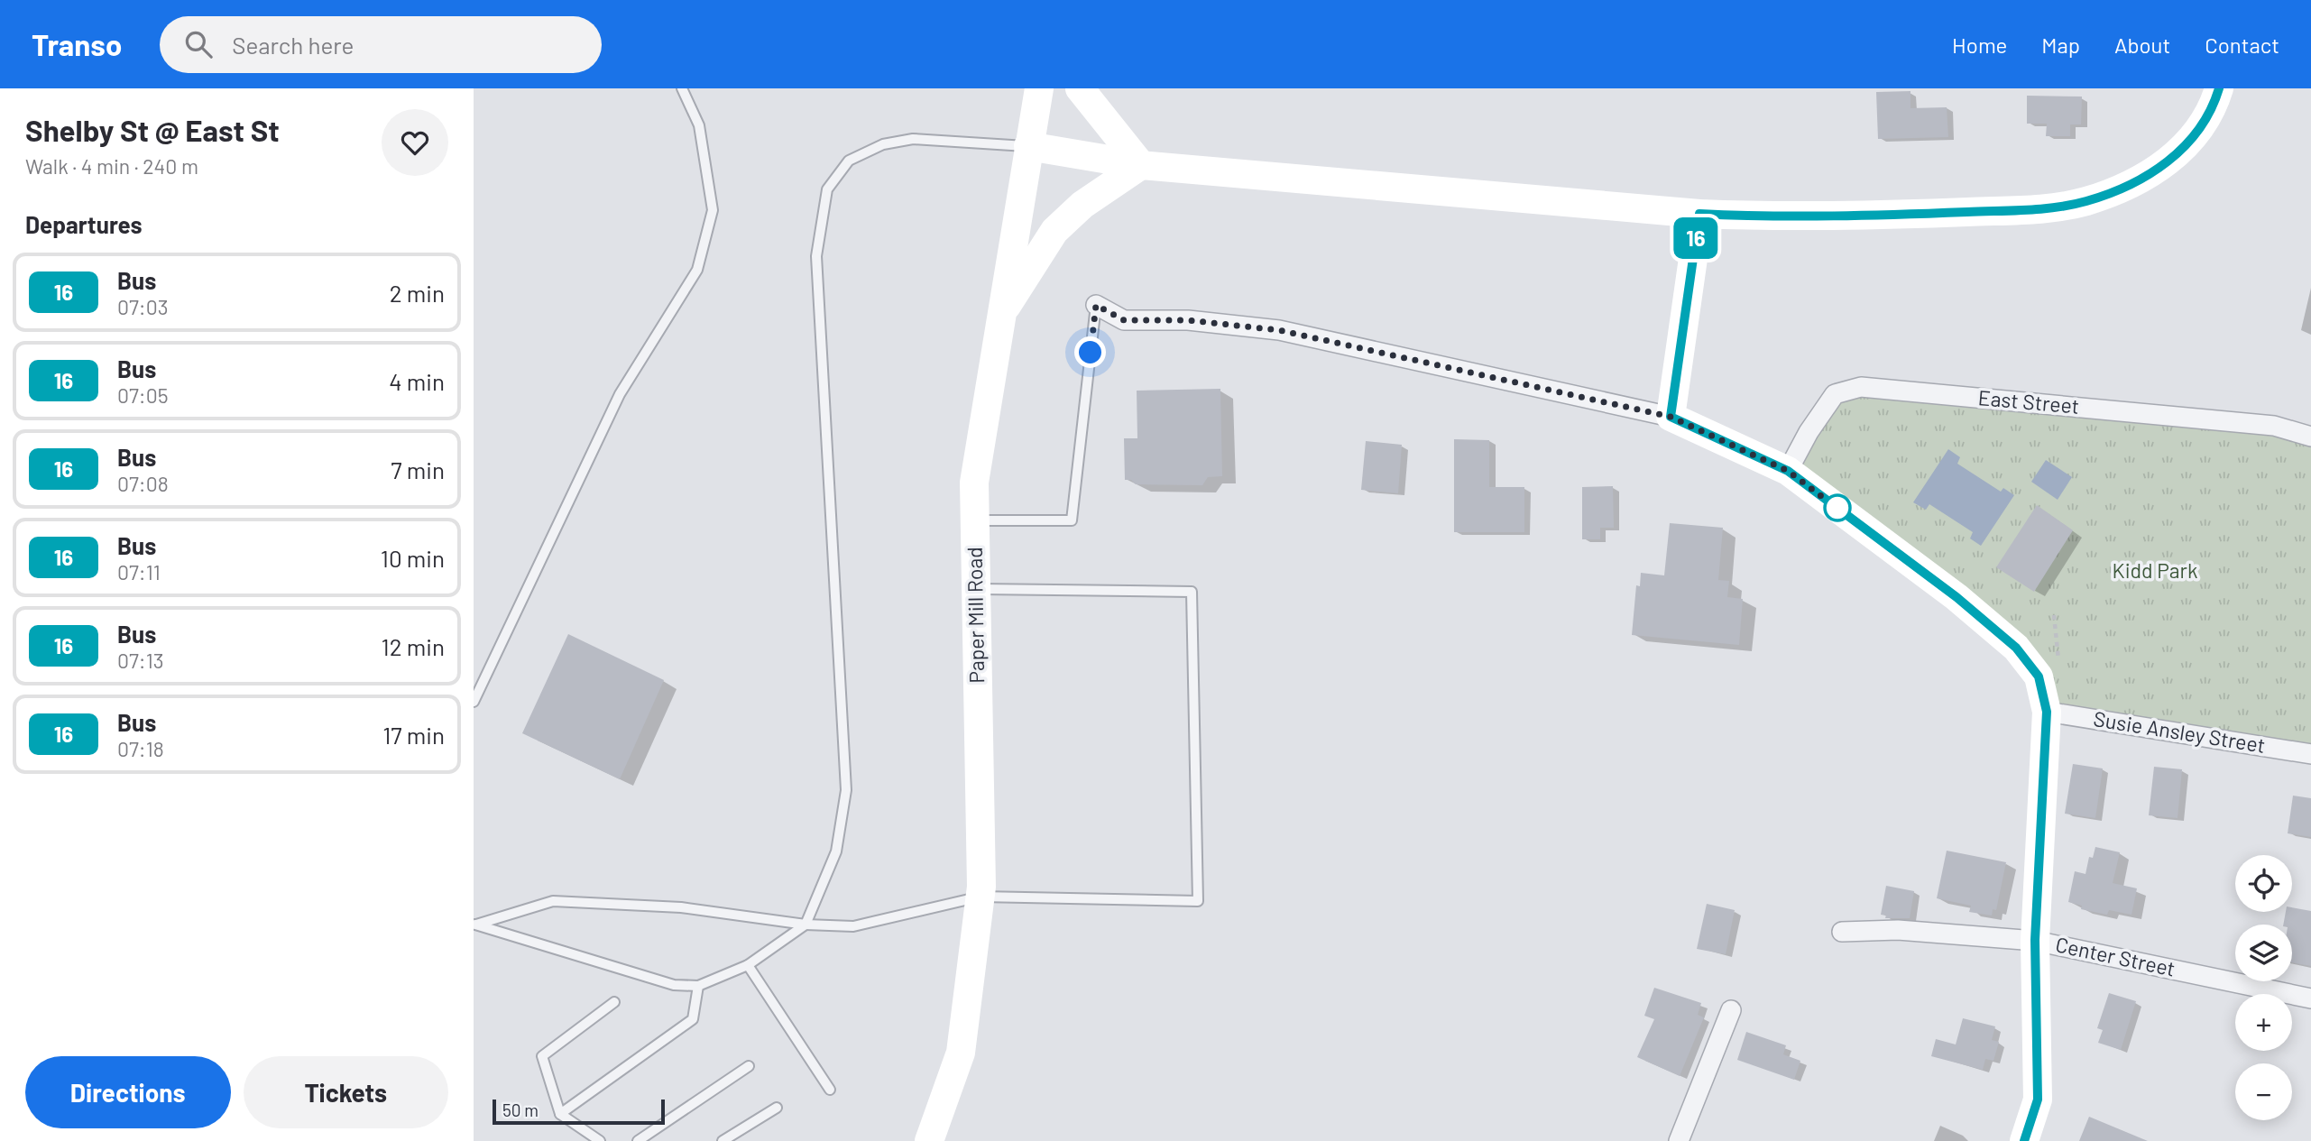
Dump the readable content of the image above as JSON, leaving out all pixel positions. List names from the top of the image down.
{
  "streets": {
    "street": [
      "East Street",
      "Paper Mill Road",
      "Susie Ansley Street",
      "Center Street"
    ]
  },
  "parks": ["Kidd Park"],
  "lines": ["bus line 16"],
  "scale_bar": "50 m",
  "page": {
    "header": "Transo",
    "search": "Search here",
    "nav": [
      "Home",
      "Map",
      "About",
      "Contact"
    ],
    "heading": [
      ["Shelby St @ East St", "Walk · 4 min · 240 m"],
      "Departures"
    ],
    "on_map": "16",
    "list": [
      {
        "mark": "16",
        "name": "Bus",
        "note": "07:03",
        "value": "2 min"
      },
      {
        "mark": "16",
        "name": "Bus",
        "note": "07:05",
        "value": "4 min"
      },
      {
        "mark": "16",
        "name": "Bus",
        "note": "07:08",
        "value": "7 min"
      },
      {
        "mark": "16",
        "name": "Bus",
        "note": "07:11",
        "value": "10 min"
      },
      {
        "mark": "16",
        "name": "Bus",
        "note": "07:13",
        "value": "12 min"
      },
      {
        "mark": "16",
        "name": "Bus",
        "note": "07:18",
        "value": "17 min"
      }
    ],
    "map_buttons": ["+", "−"],
    "buttons": ["Directions", "Tickets"],
    "scale": "50 m"
  }
}
